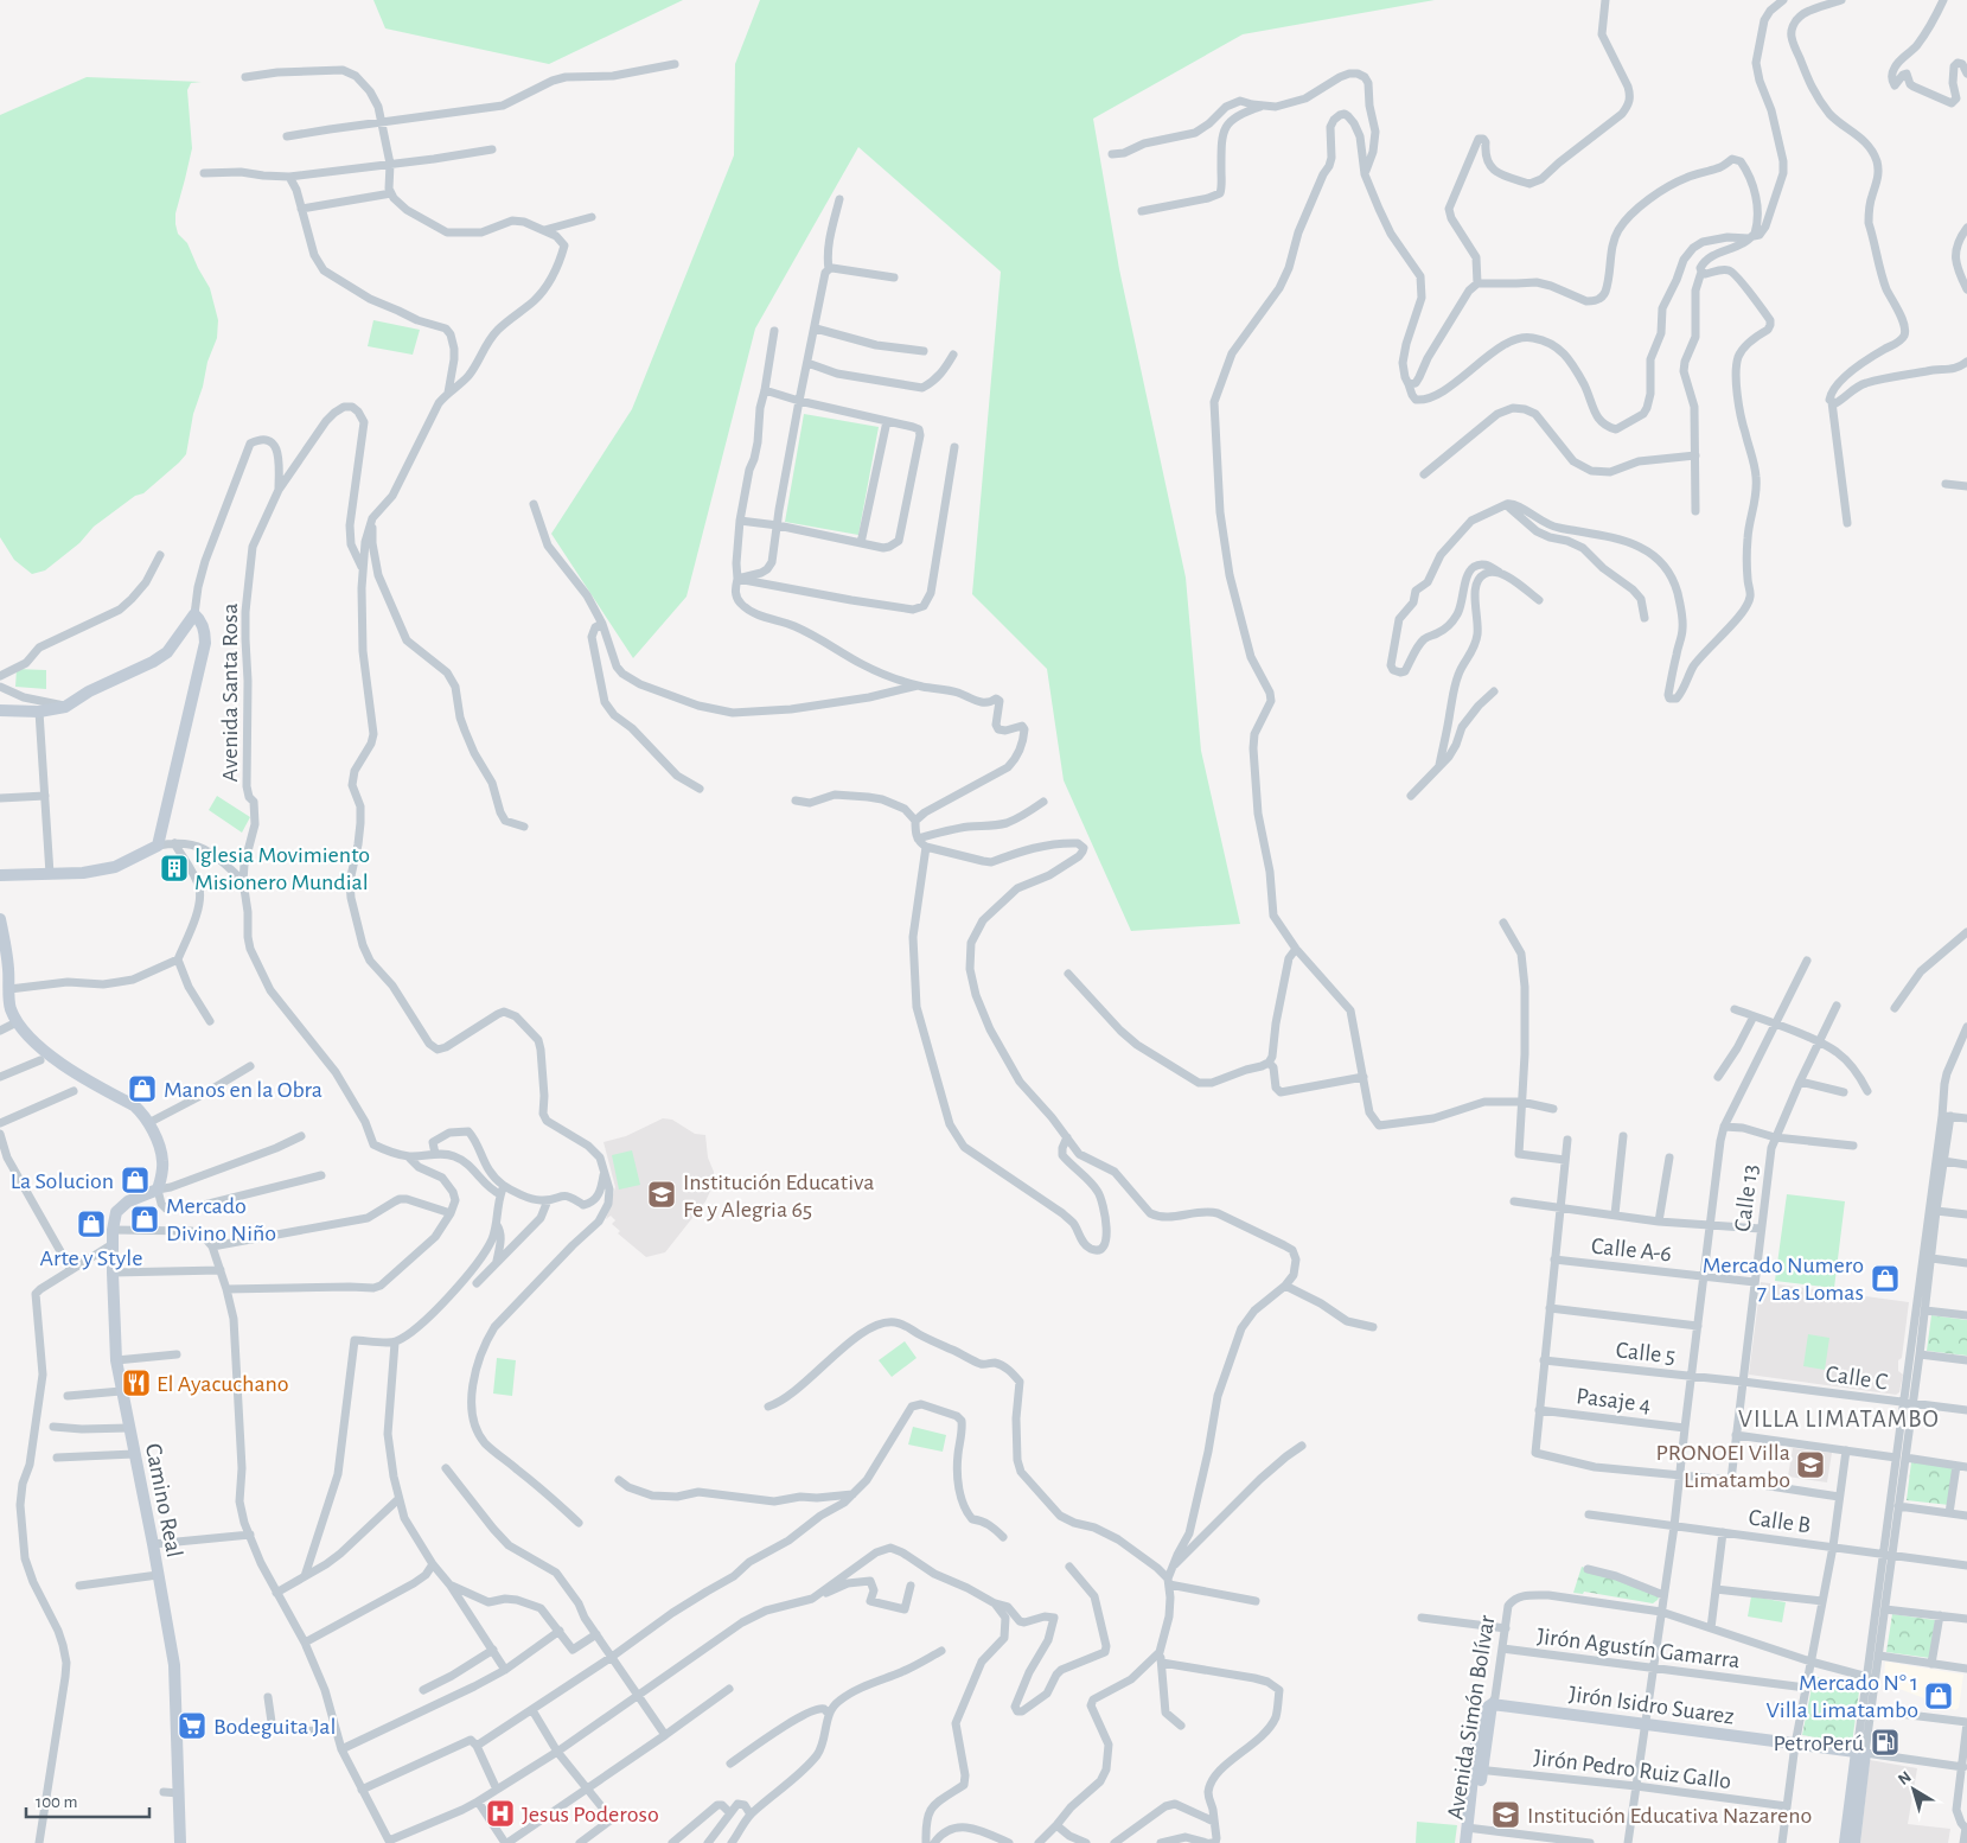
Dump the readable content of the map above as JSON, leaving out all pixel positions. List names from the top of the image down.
{
  "streets": {
    "street": [
      "Avenida Santa Rosa",
      "Calle 13",
      "Calle A-6",
      "Calle 5",
      "Calle C",
      "Pasaje 4",
      "Camino Real",
      "Calle B",
      "Jirón Agustín Gamarra",
      "Jirón Isidro Suarez",
      "Avenida Simón Bolívar",
      "Jirón Pedro Ruiz Gallo"
    ]
  },
  "crossings": [
    ["Calle 13", "Calle A-6"],
    ["Calle 13", "Calle 5"],
    ["Calle 13", "Calle C"],
    ["Calle 5", "Calle C"],
    ["Jirón Agustín Gamarra", "Avenida Simón Bolívar"],
    ["Jirón Isidro Suarez", "Avenida Simón Bolívar"],
    ["Avenida Simón Bolívar", "Jirón Pedro Ruiz Gallo"]
  ],
  "districts": ["VILLA LIMATAMBO"],
  "places": {
    "building": ["Iglesia Movimiento Misionero Mundial"],
    "shop": [
      "Manos en la Obra",
      "La Solucion",
      "Mercado Divino Niño",
      "Arte y Style",
      "Mercado Numero 7 Las Lomas",
      "Mercado N° 1 Villa Limatambo"
    ],
    "school or university": ["Institución Educativa Fe y Alegria 65", "PRONOEI Villa Limatambo", "Institución Educativa Nazareno"],
    "restaurant": ["El Ayacuchano"],
    "supermarket": ["Bodeguita Jal"],
    "fuel station": ["PetroPerú"],
    "hospital": ["Jesus Poderoso"]
  },
  "scale_bar": "100 m",
  "north": "top left"
}
